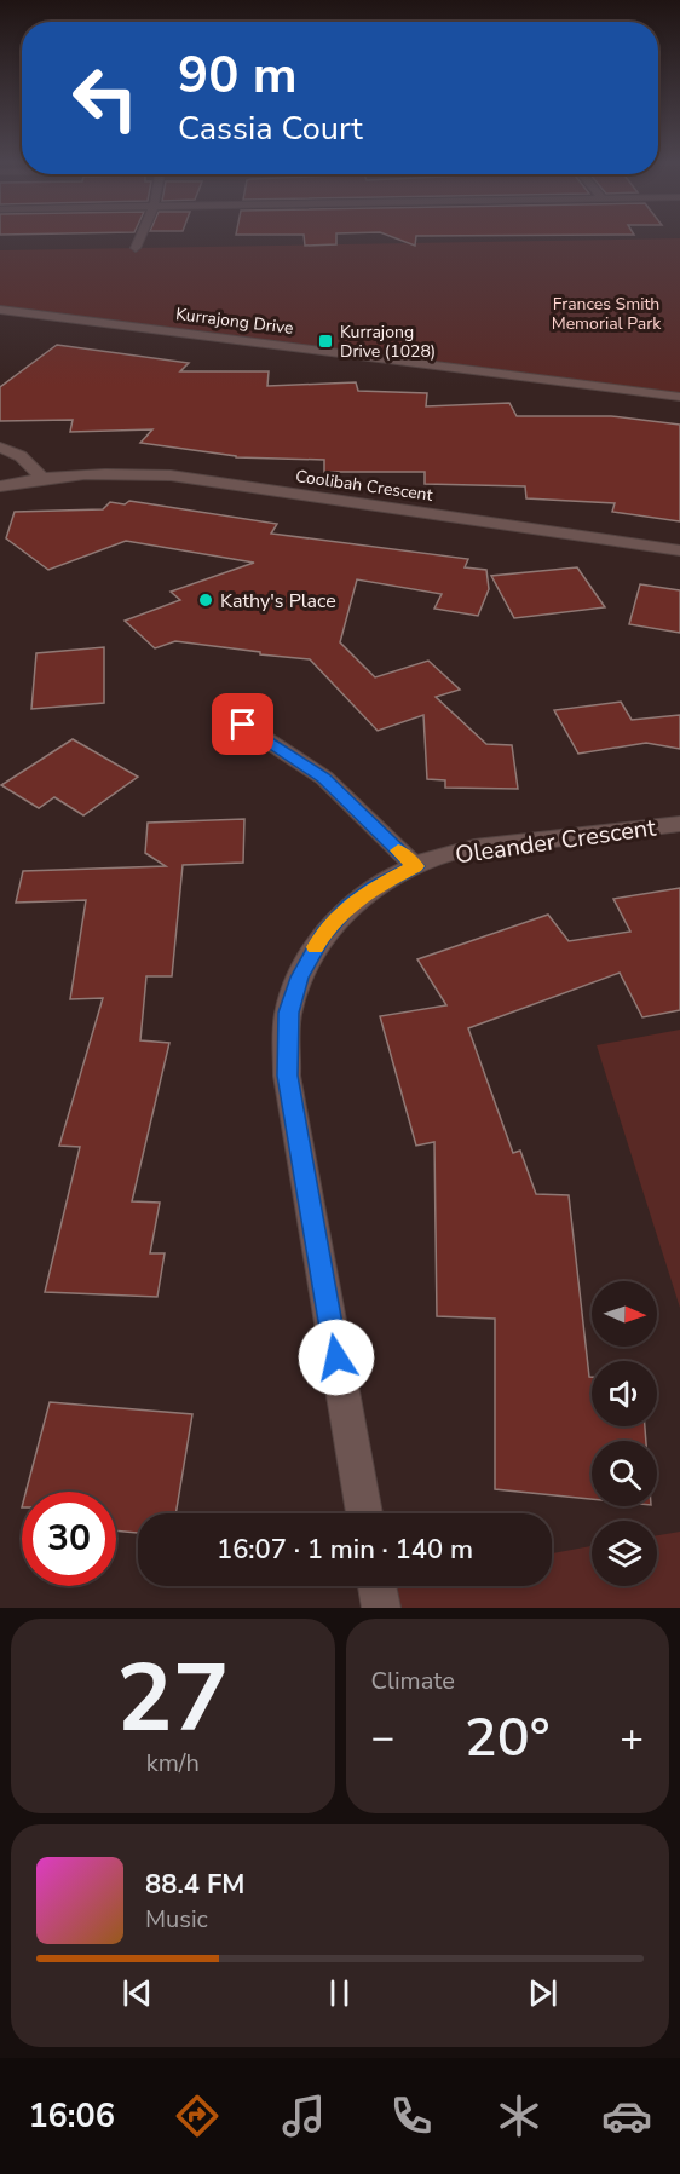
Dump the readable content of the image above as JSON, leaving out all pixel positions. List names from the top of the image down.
{
  "streets": {
    "street": ["Kurrajong Drive", "Coolibah Crescent", "Oleander Crescent"]
  },
  "parks": ["Frances Smith Memorial Park"],
  "places": {
    "transit": ["Kurrajong Drive (1028)"],
    "other": ["Kathy's Place"]
  },
  "north": "right",
  "page": {
    "turn": ["90 m", "Cassia Court"],
    "limit": "30",
    "trip": "16:07 · 1 min · 140 m",
    "tile": [
      ["27", "km/h"],
      "Climate"
    ],
    "heat": ["−", "20°", "+"],
    "song": ["88.4 FM", "Music"],
    "tabs": "16:06"
  }
}
